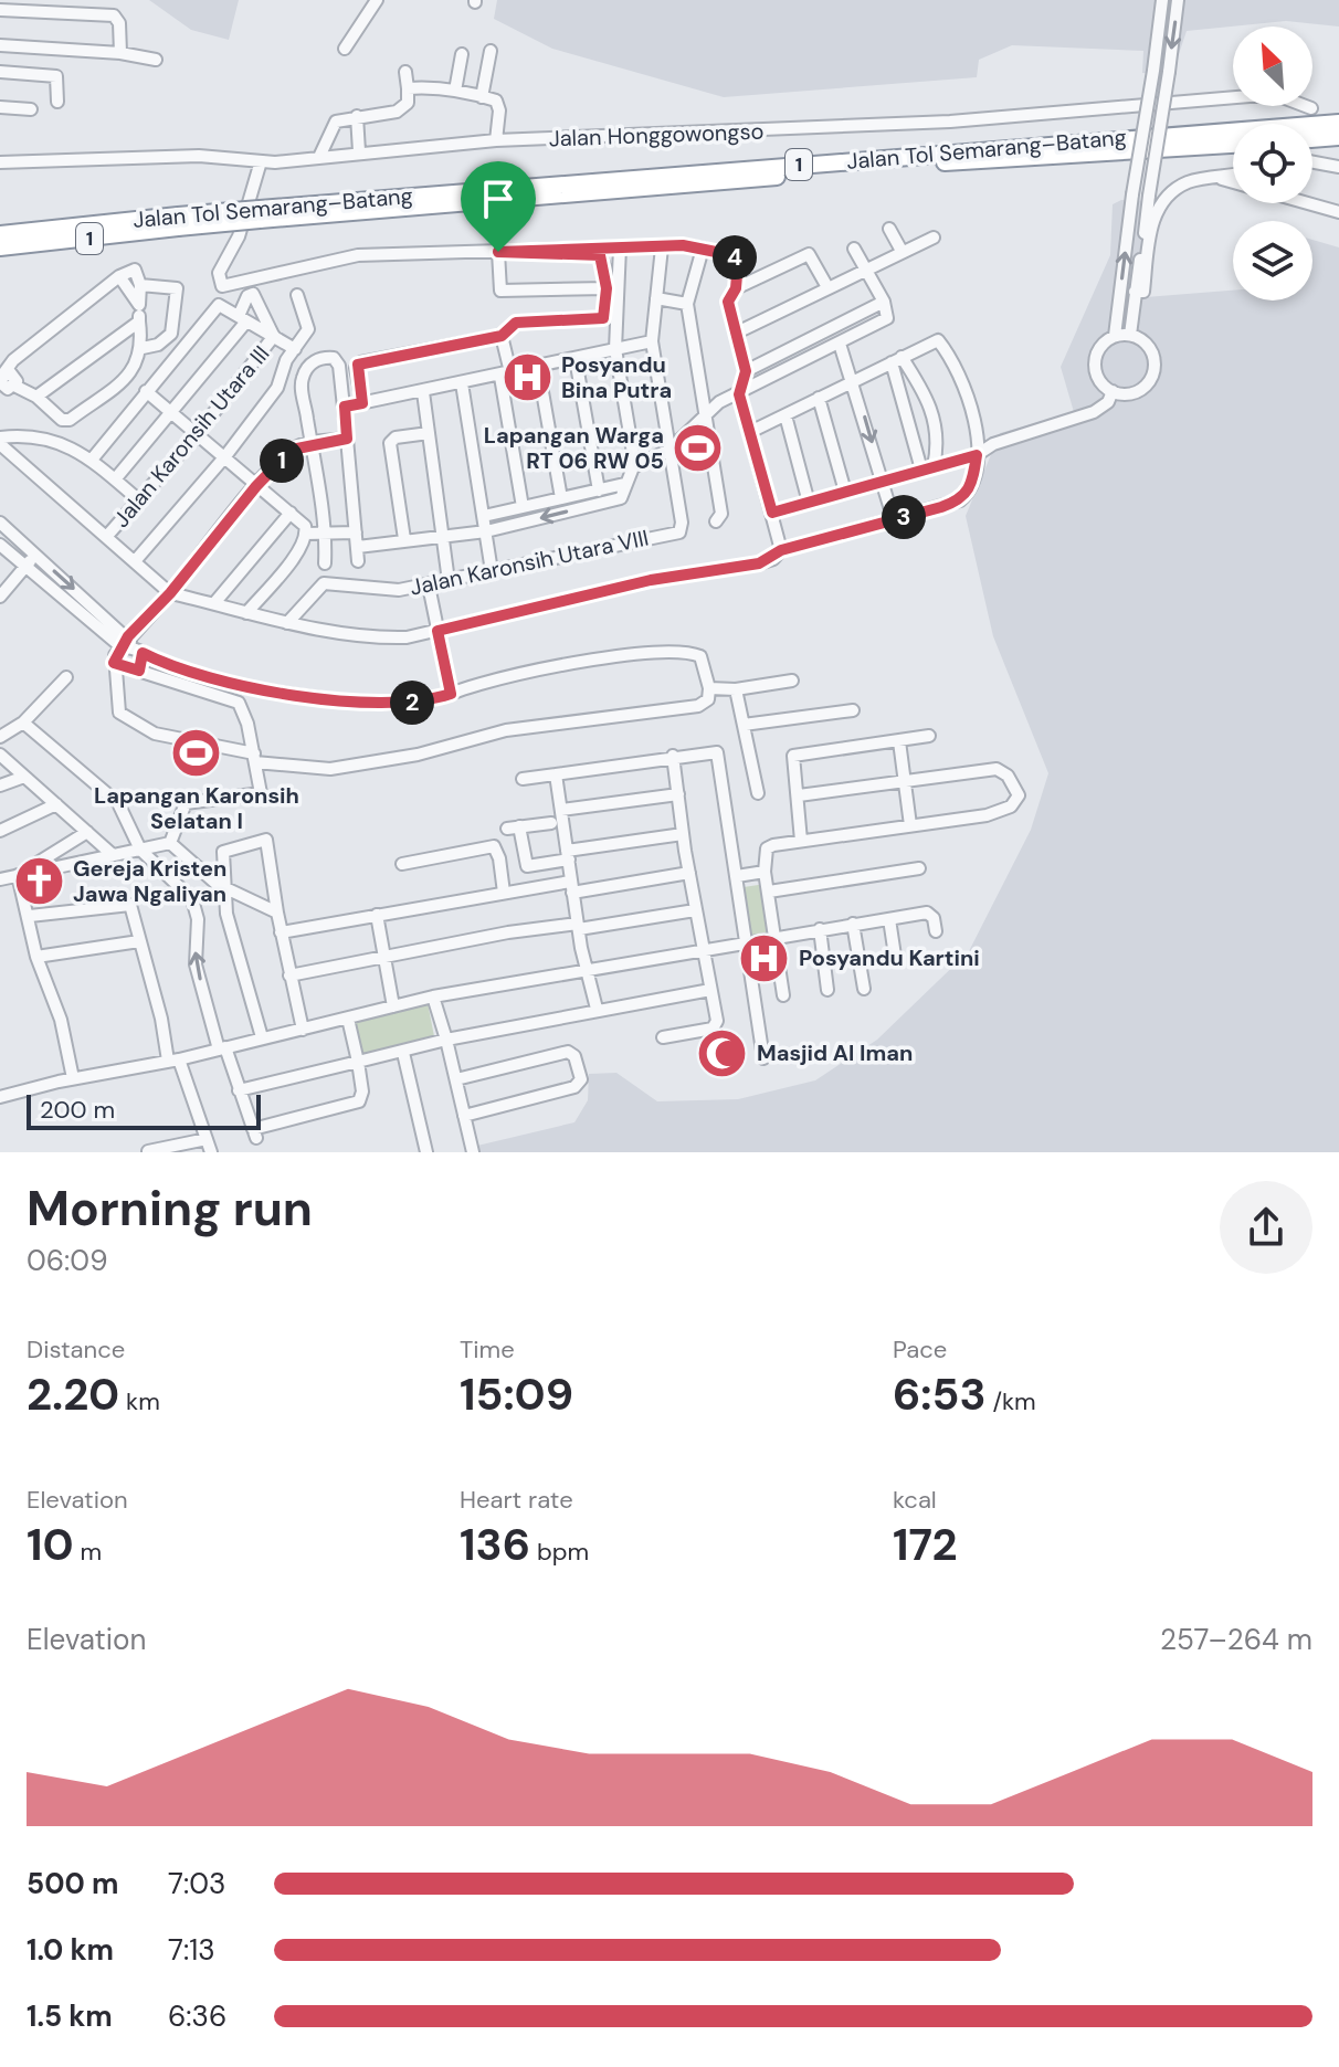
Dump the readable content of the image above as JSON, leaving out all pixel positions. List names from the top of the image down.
{
  "streets": {
    "highway": ["Jalan Tol Semarang–Batang", "1"],
    "street": ["Jalan Honggowongso", "Jalan Karonsih Utara III", "Jalan Karonsih Utara VIII"]
  },
  "places": {
    "hospital": ["Posyandu Bina Putra", "Posyandu Kartini"],
    "sports": ["Lapangan Warga RT 06 RW 05", "Lapangan Karonsih Selatan I"],
    "church": ["Gereja Kristen Jawa Ngaliyan"],
    "mosque": ["Masjid Al Iman"]
  },
  "scale_bar": "200 m",
  "north": "top left",
  "page": {
    "pins": [
      "4",
      "1",
      "3",
      "2"
    ],
    "scale": "200 m",
    "heading": ["Morning run", "06:09"],
    "stats": [
      ["Distance", "2.20 km"],
      ["Time", "15:09"],
      ["Pace", "6:53 /km"],
      ["Elevation", "10 m"],
      ["Heart rate", "136 bpm"],
      ["kcal", "172"]
    ],
    "chart": ["Elevation", "257–264 m"],
    "list": [
      {
        "name": "500 m",
        "note": "7:03"
      },
      {
        "name": "1.0 km",
        "note": "7:13"
      },
      {
        "name": "1.5 km",
        "note": "6:36"
      }
    ]
  }
}
